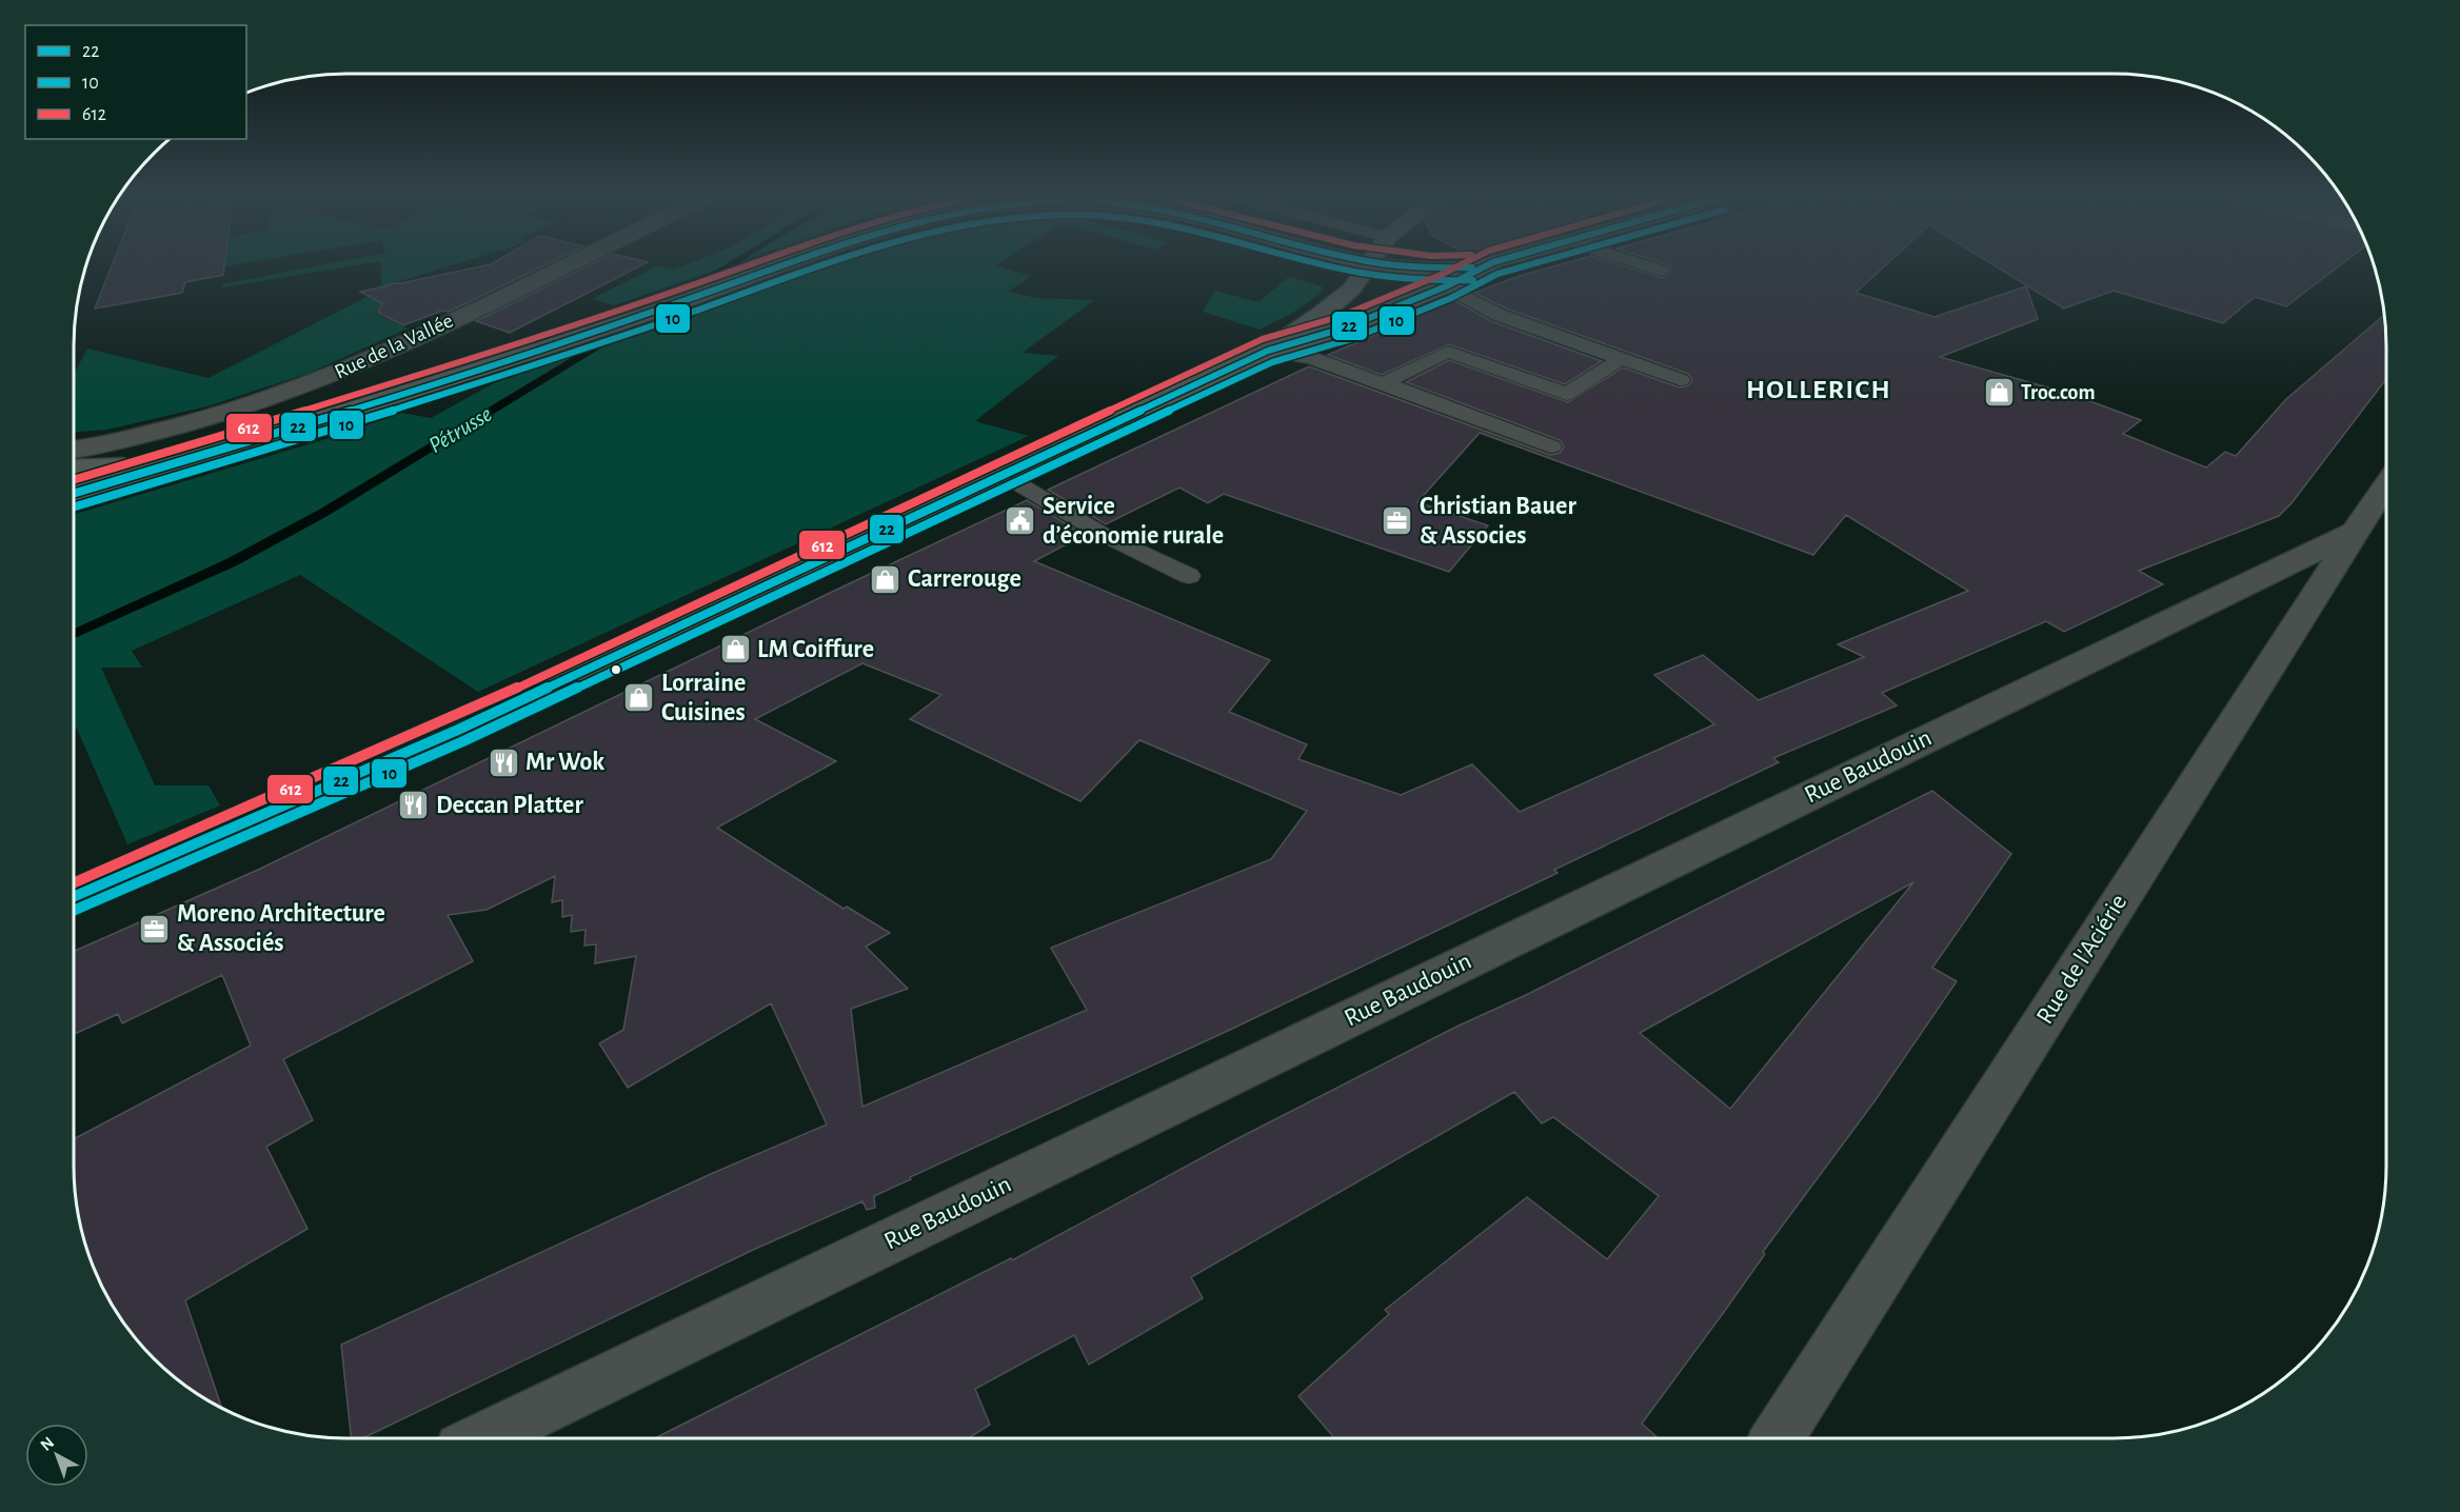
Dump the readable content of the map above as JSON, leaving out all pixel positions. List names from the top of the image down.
{
  "streets": {
    "street": ["Rue de la Vallée", "Rue Baudouin", "Rue de l'Aciérie"]
  },
  "crossings": [
    ["Rue Baudouin", "Rue de l'Aciérie"]
  ],
  "districts": ["HOLLERICH"],
  "water": ["Pétrusse"],
  "places": {
    "shop": [
      "Troc.com",
      "Carrerouge",
      "LM Coiffure",
      "Lorraine Cuisines"
    ],
    "public building": ["Service d’économie rurale"],
    "office": ["Christian Bauer & Associes", "Moreno Architecture & Associés"],
    "restaurant": ["Mr Wok", "Deccan Platter"]
  },
  "lines": ["transit line 22", "transit line 10", "transit line 612"],
  "legend": ["22", "10", "612"],
  "north": "top left"
}
